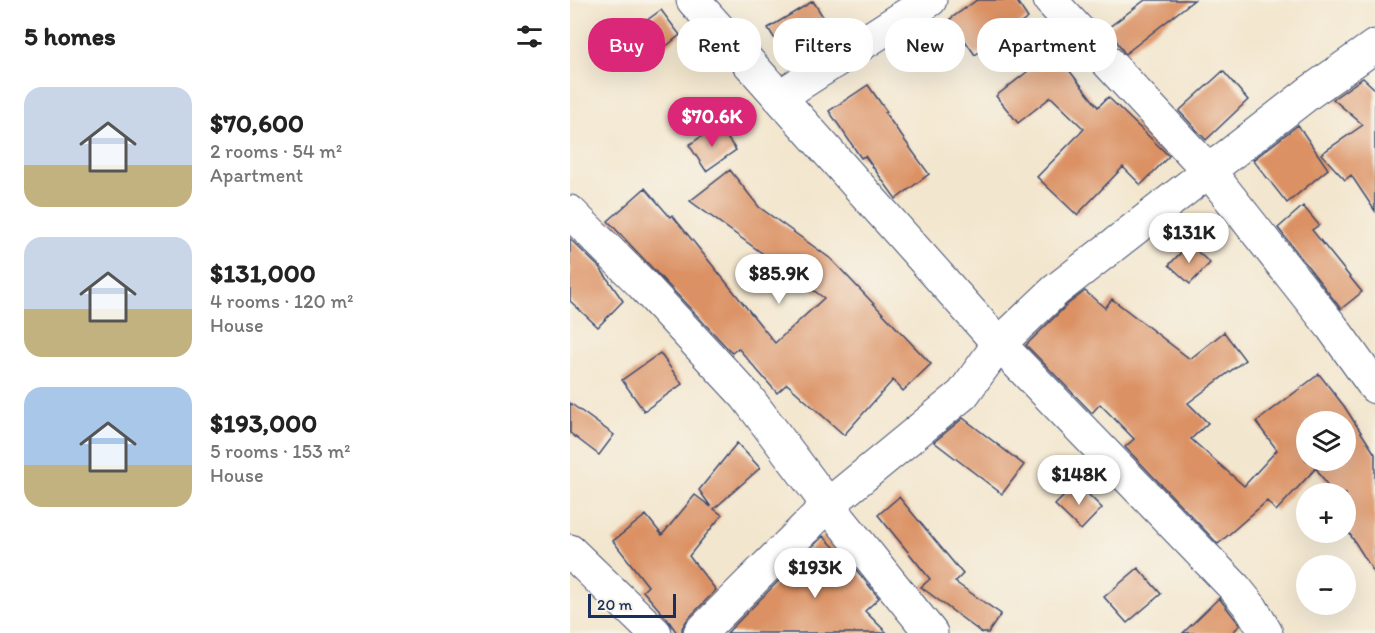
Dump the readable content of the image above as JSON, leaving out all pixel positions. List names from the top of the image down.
{
  "scale_bar": "20 m",
  "page": {
    "heading": "5 homes",
    "chip": [
      "Buy",
      "Rent",
      "Filters",
      "New",
      "Apartment"
    ],
    "list": [
      {
        "name": "$70,600",
        "note": "2 rooms · 54 m² · Apartment"
      },
      {
        "name": "$131,000",
        "note": "4 rooms · 120 m² · House"
      },
      {
        "name": "$193,000",
        "note": "5 rooms · 153 m² · House"
      }
    ],
    "price": [
      "$70.6K",
      "$131K",
      "$85.9K",
      "$148K",
      "$193K"
    ],
    "map_buttons": ["+", "−"],
    "scale": "20 m"
  }
}
